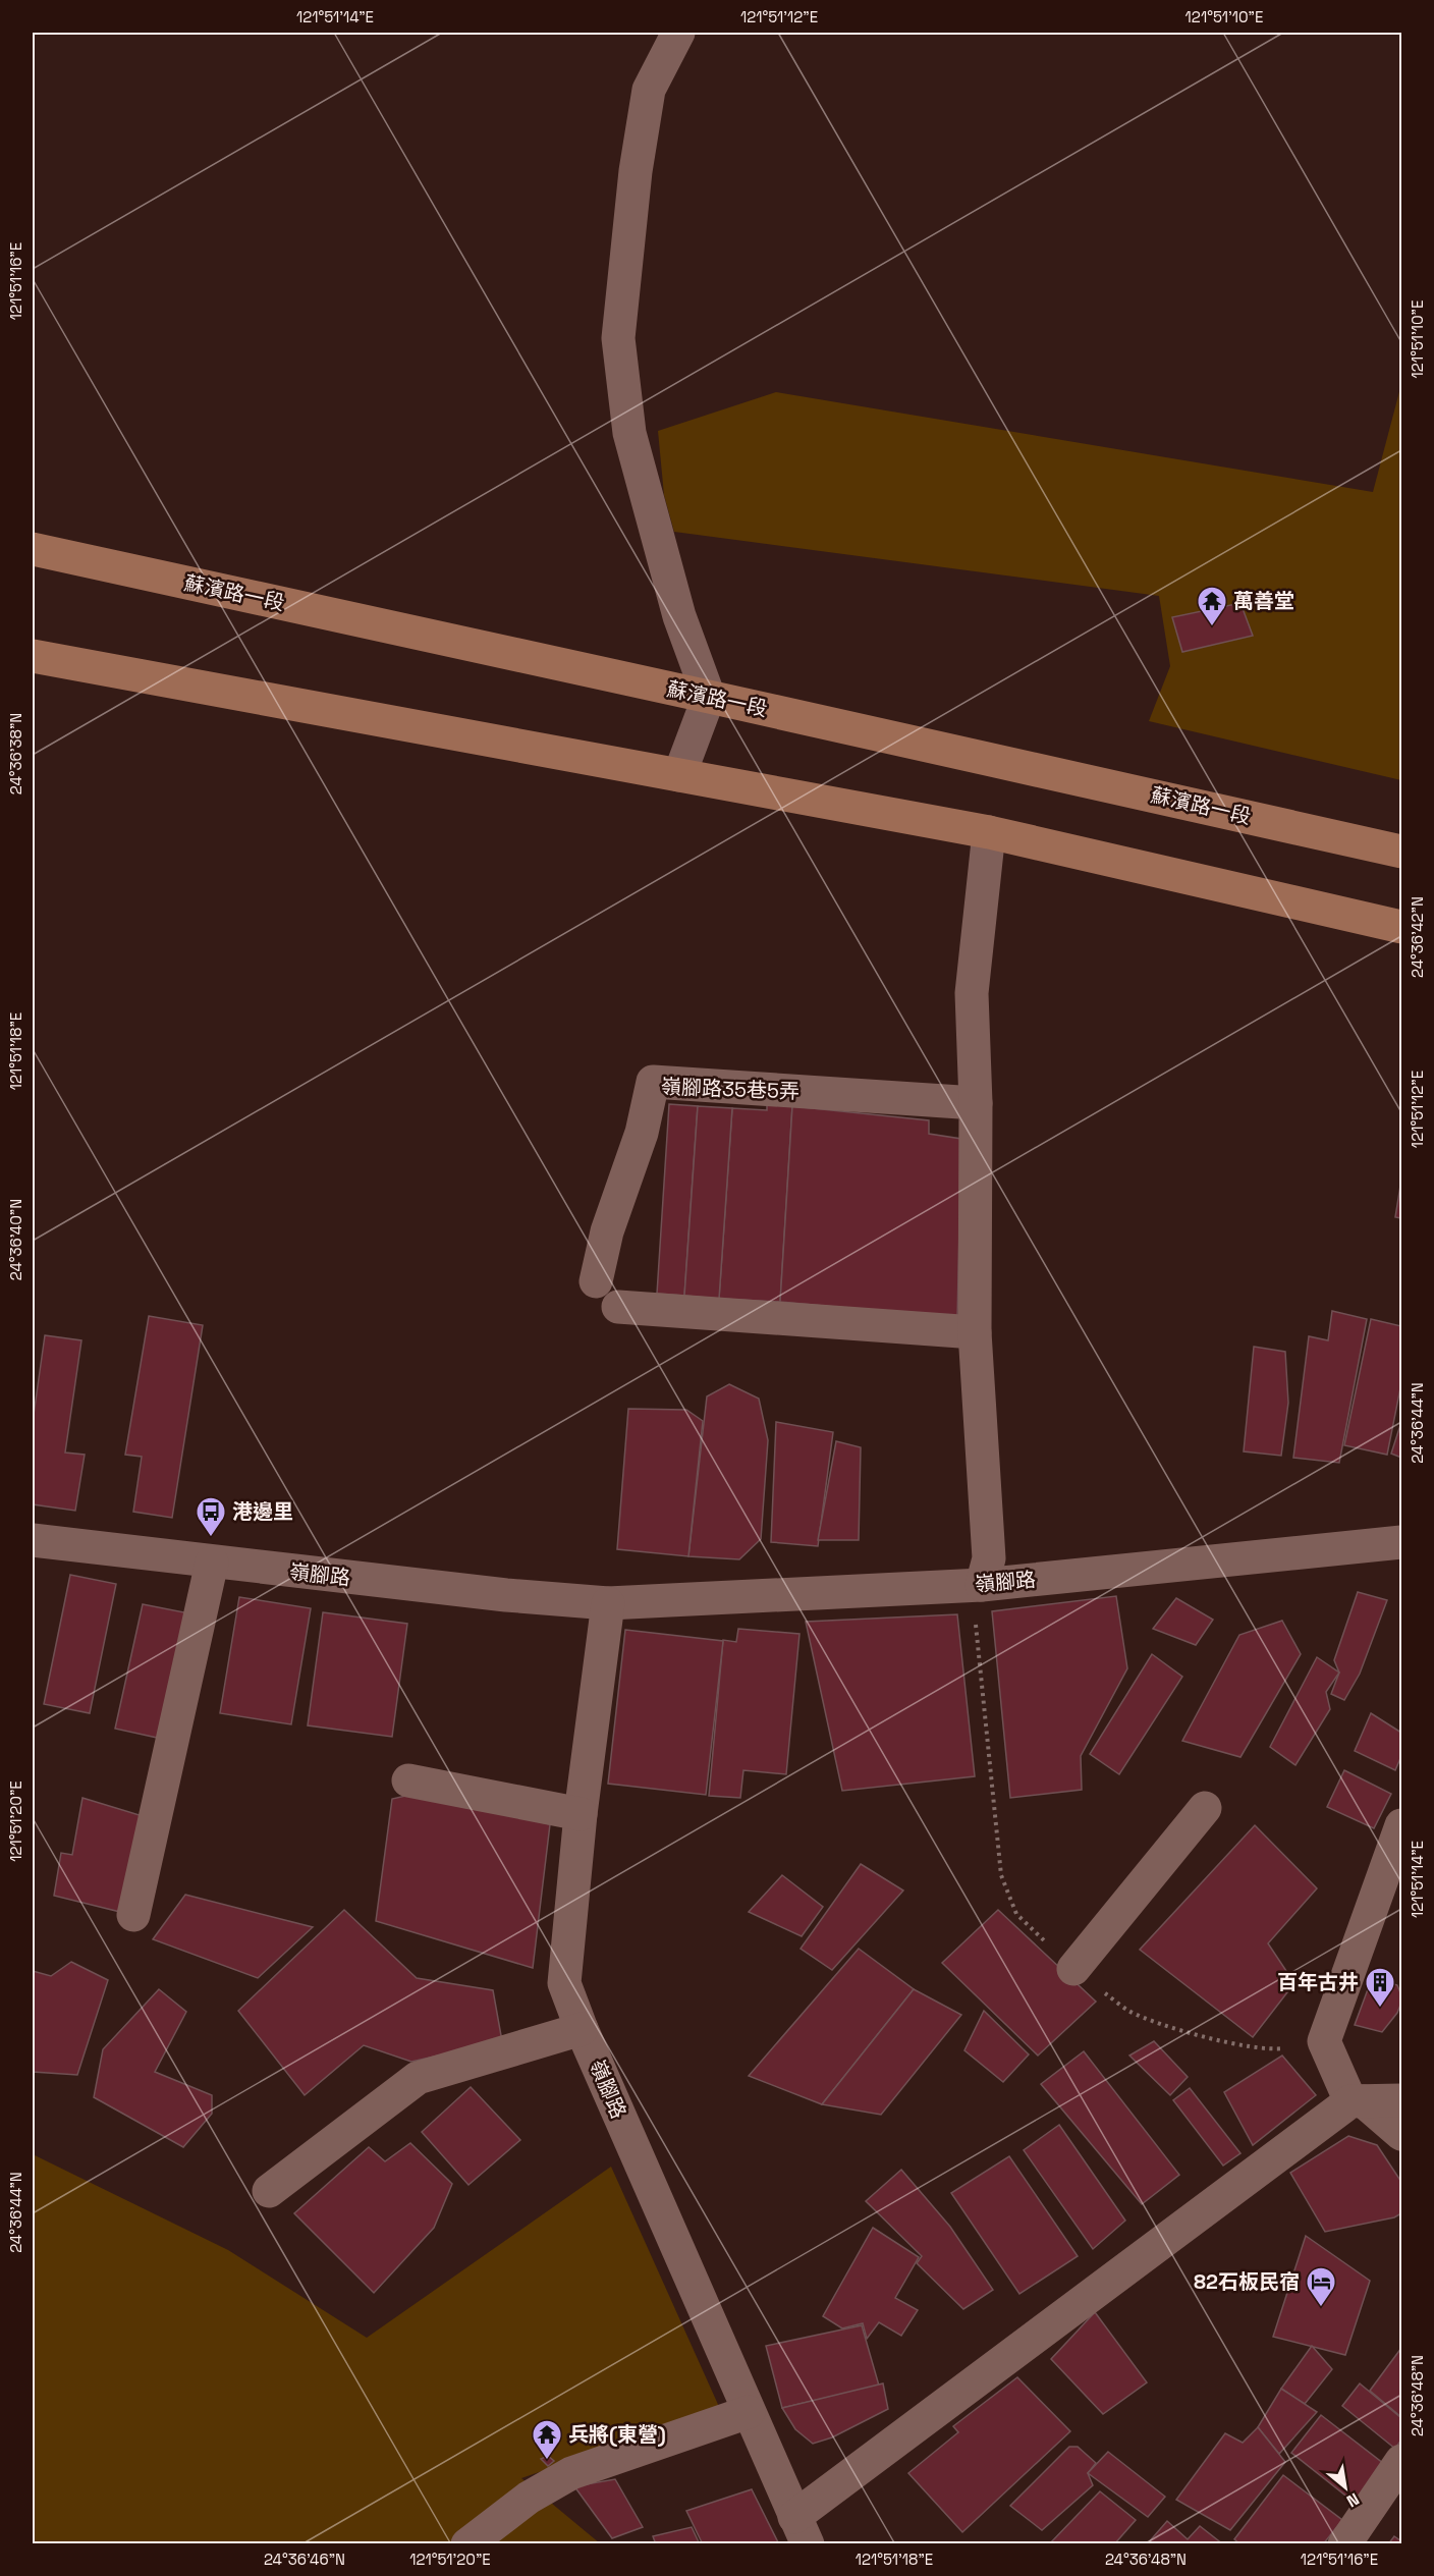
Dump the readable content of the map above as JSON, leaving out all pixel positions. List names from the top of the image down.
{
  "streets": {
    "main road": ["蘇濱路一段"],
    "street": ["嶺腳路35巷5弄", "嶺腳路"]
  },
  "places": {
    "temple": ["萬善堂", "兵將(東營)"],
    "bus stop": ["港邊里"],
    "building": ["百年古井"],
    "hotel": ["82石板民宿"]
  },
  "north": "bottom right",
  "coordinates": [
    "121°51'14\"E",
    "121°51'12\"E",
    "121°51'10\"E",
    "121°51'16\"E",
    "24°36'38\"N",
    "24°36'42\"N",
    "121°51'18\"E",
    "24°36'40\"N",
    "24°36'44\"N",
    "121°51'20\"E",
    "24°36'48\"N",
    "24°36'46\"N"
  ]
}
